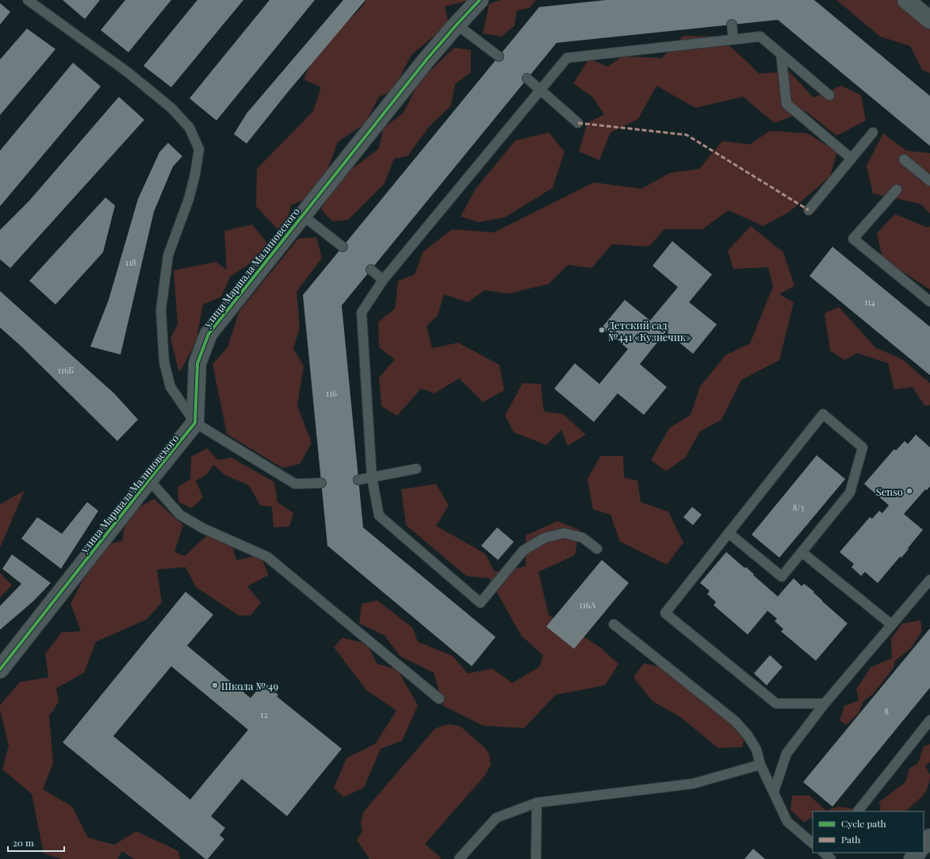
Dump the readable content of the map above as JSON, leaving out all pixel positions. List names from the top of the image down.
{
  "streets": {
    "street": ["улица Маршала Малиновского"]
  },
  "places": ["Детский сад №441 «Кузнечик»", "Senso", "Школа № 49"],
  "house_numbers": [
    "118",
    "114",
    "116Б",
    "116",
    "8/3",
    "116А",
    "8",
    "12"
  ],
  "legend": ["Cycle path", "Path"],
  "scale_bar": "20 m"
}
